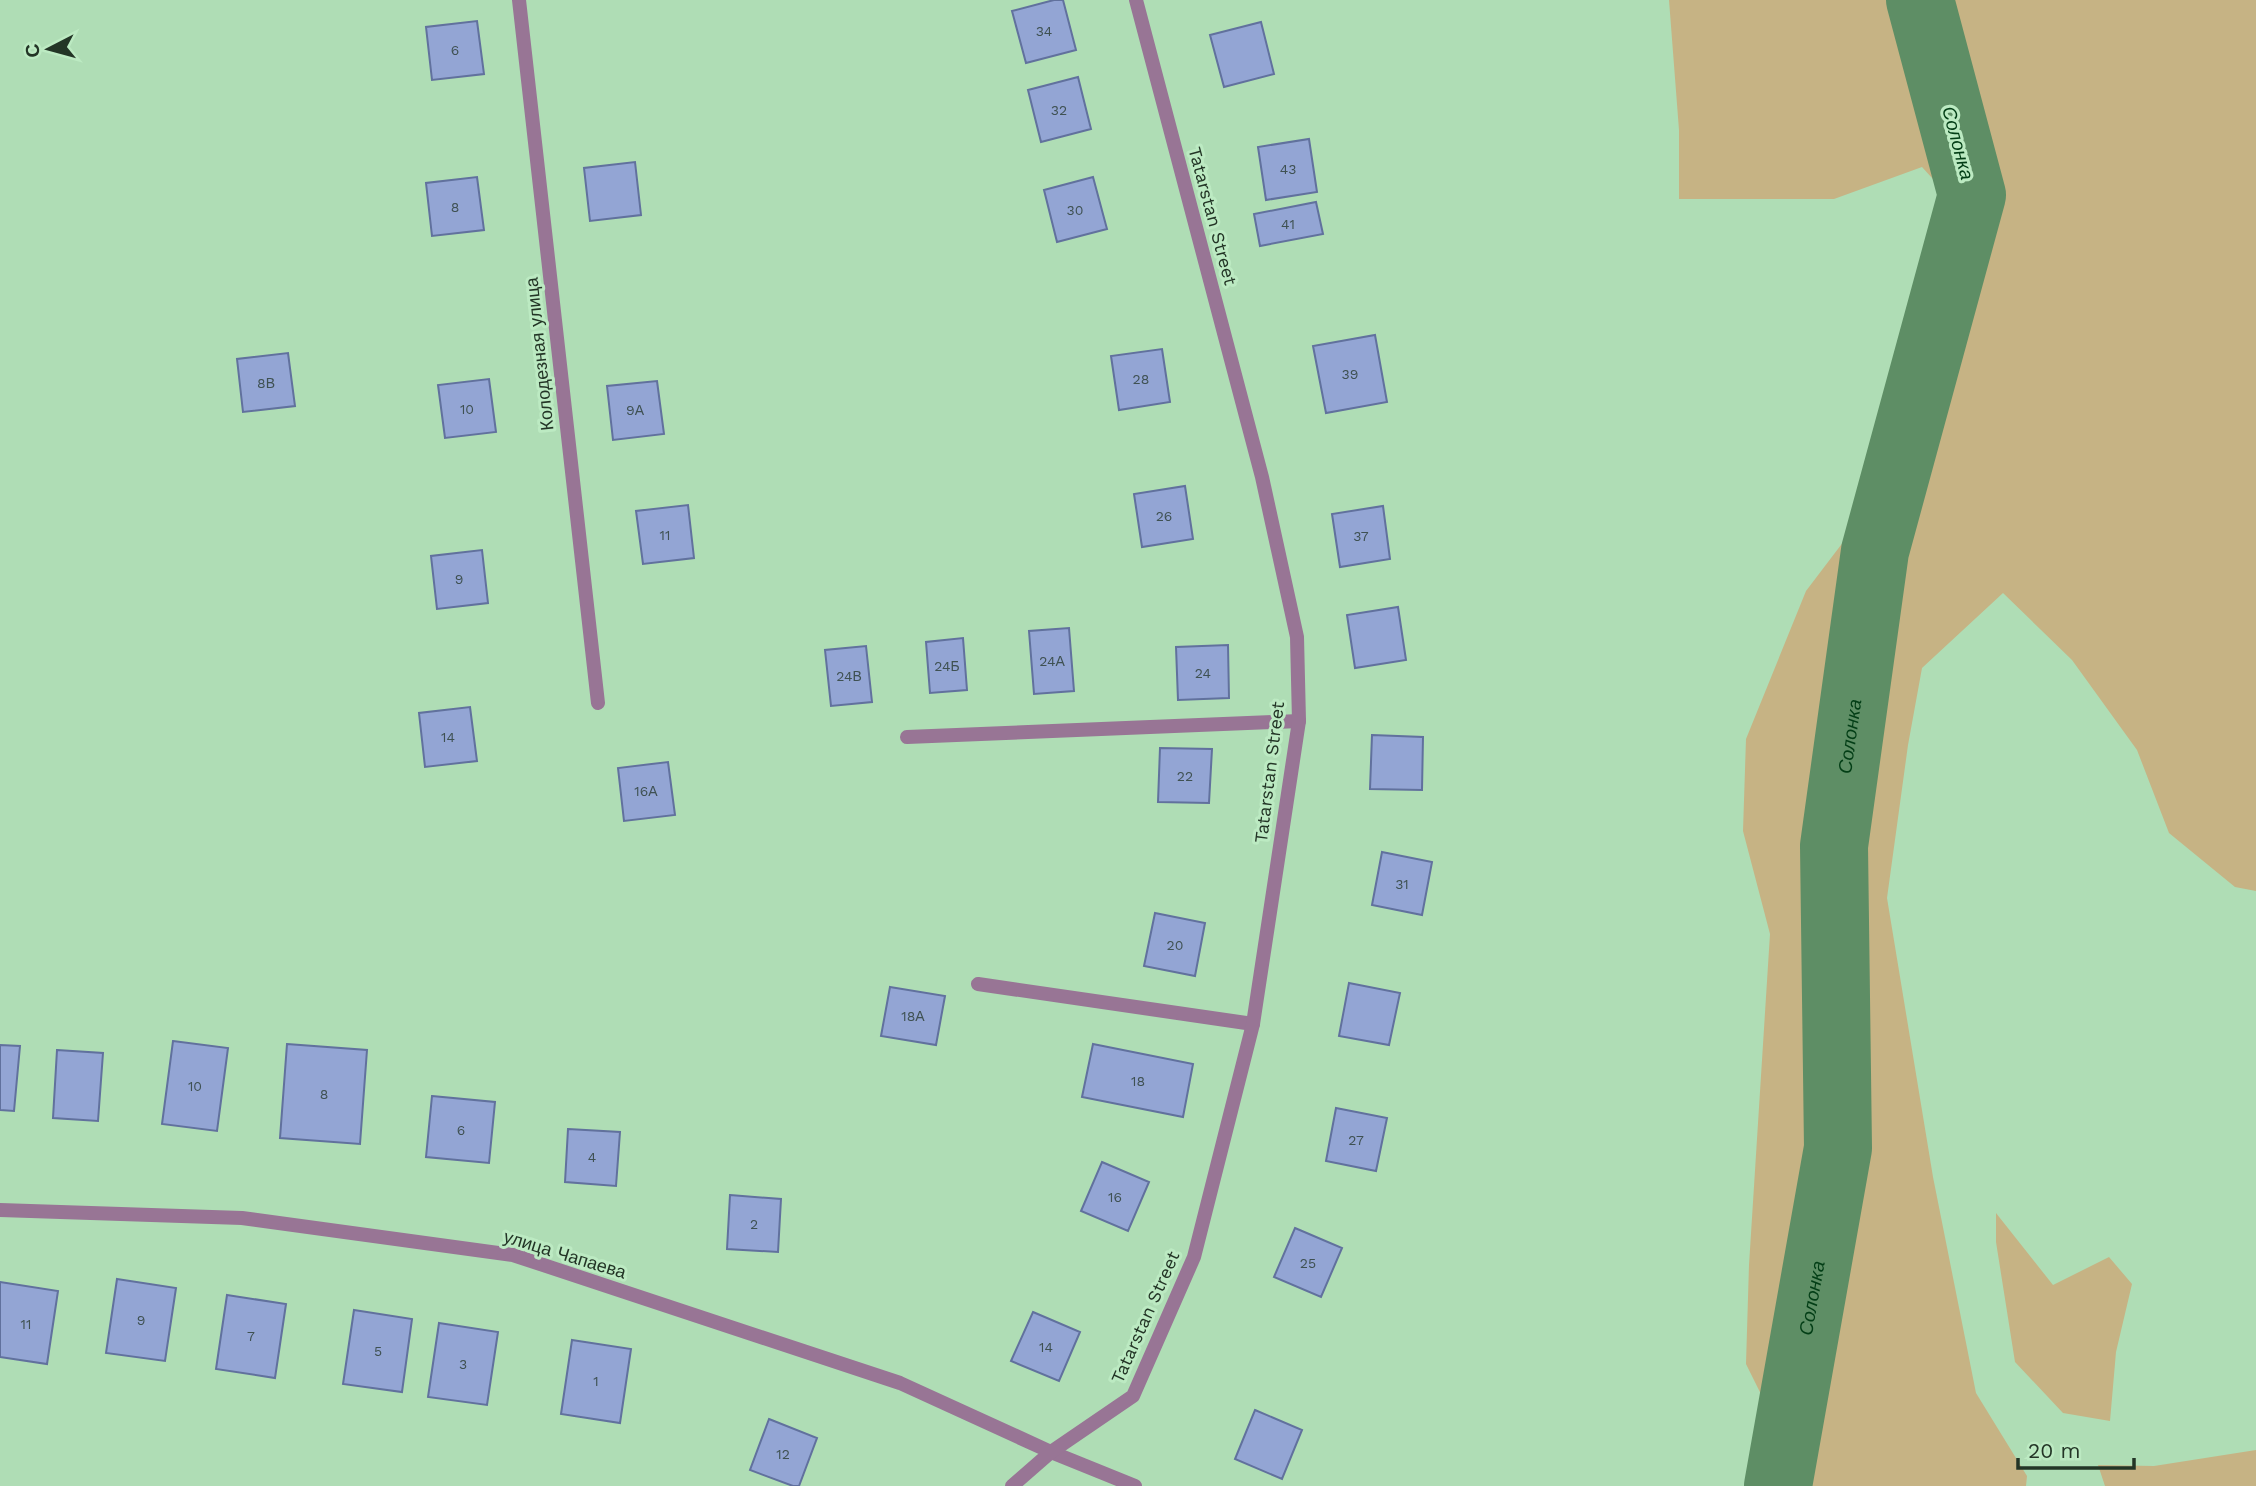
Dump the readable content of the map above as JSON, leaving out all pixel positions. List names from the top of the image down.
{
  "streets": {
    "street": ["Tatarstan Street", "Колодезная улица", "улица Чапаева"]
  },
  "crossings": [
    ["Tatarstan Street", "улица Чапаева"]
  ],
  "water": ["Солонка"],
  "house_numbers": [
    "34",
    "6",
    "32",
    "43",
    "8",
    "30",
    "41",
    "39",
    "28",
    "8В",
    "10",
    "9А",
    "26",
    "11",
    "37",
    "9",
    "24А",
    "24Б",
    "24",
    "24В",
    "14",
    "22",
    "16А",
    "31",
    "20",
    "18А",
    "18",
    "10",
    "8",
    "6",
    "27",
    "4",
    "16",
    "2",
    "25",
    "9",
    "11",
    "7",
    "14",
    "5",
    "3",
    "1",
    "12"
  ],
  "scale_bar": "20 m",
  "north": "left"
}
